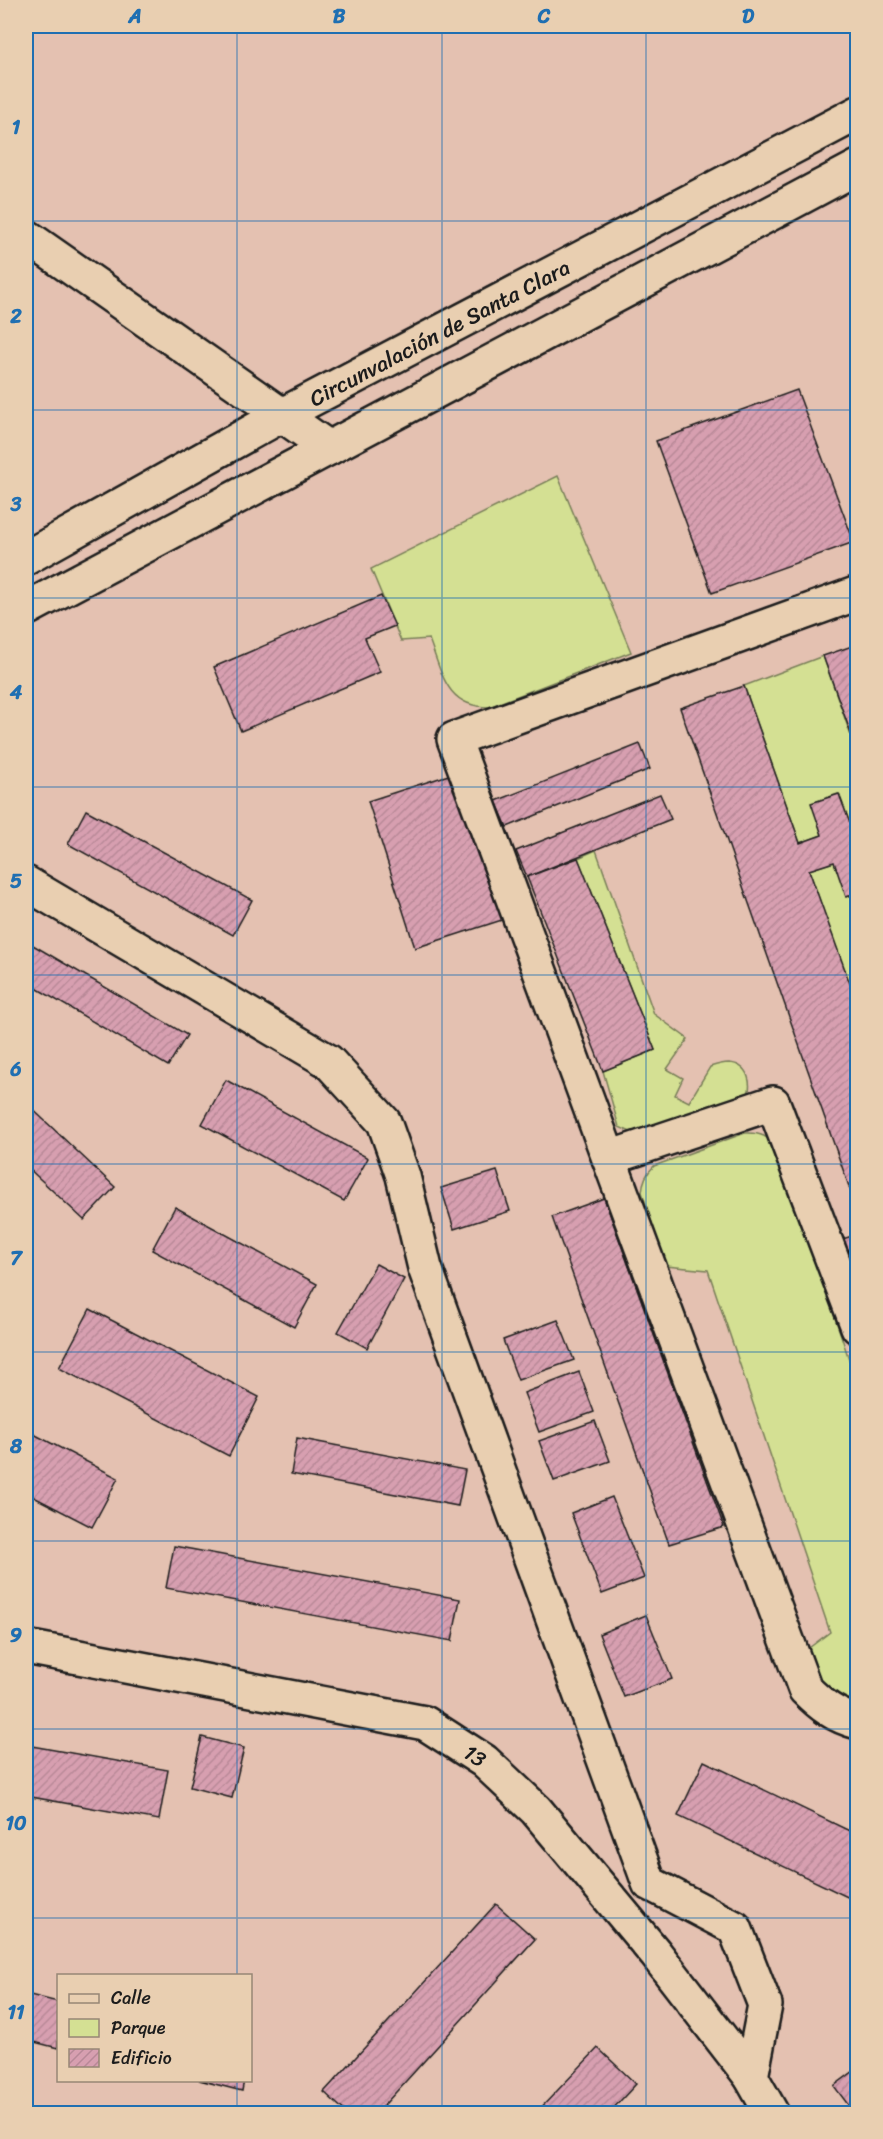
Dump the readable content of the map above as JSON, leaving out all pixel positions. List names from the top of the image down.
{
  "streets": {
    "main road": ["Circunvalación de Santa Clara", "13"]
  },
  "legend": ["Calle", "Parque", "Edificio"],
  "grid": {
    "columns": [
      "A",
      "B",
      "C",
      "D"
    ],
    "rows": [
      "1",
      "2",
      "3",
      "4",
      "5",
      "6",
      "7",
      "8",
      "9",
      "10",
      "11"
    ]
  }
}
